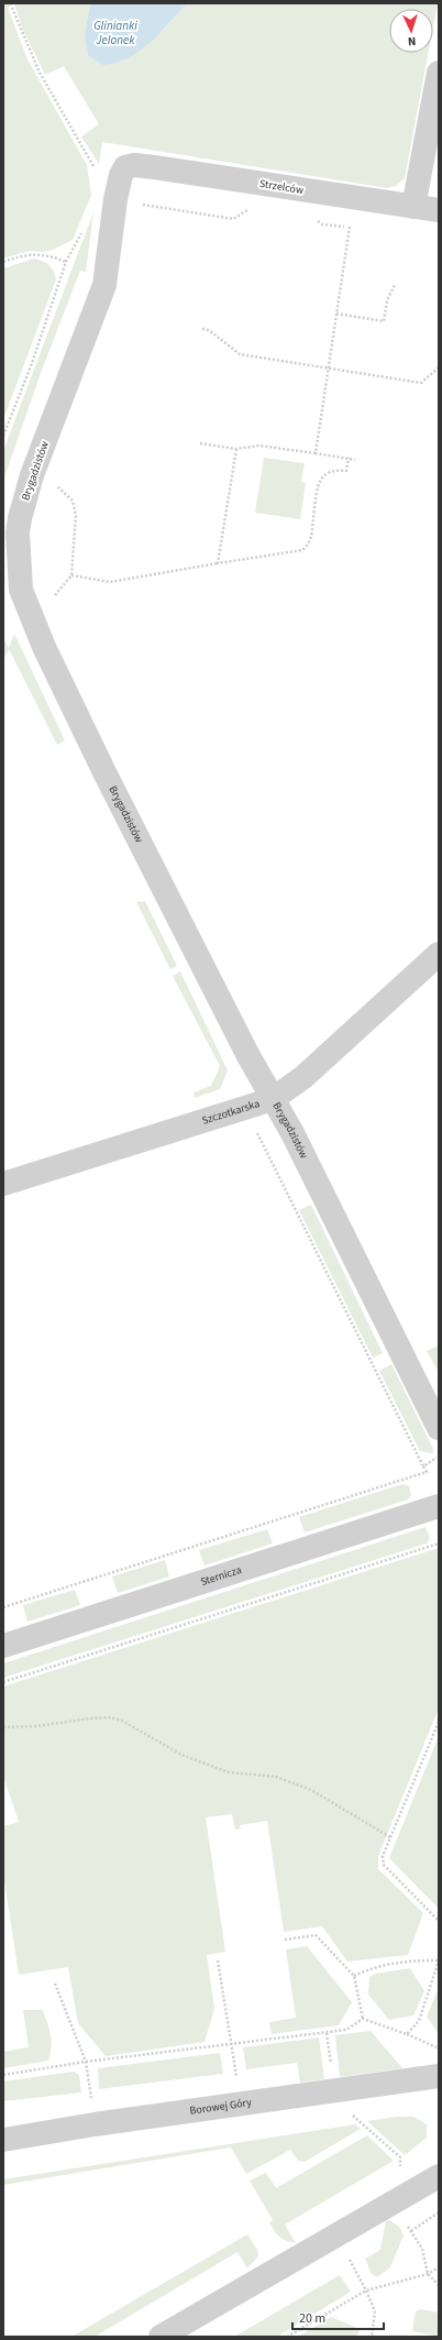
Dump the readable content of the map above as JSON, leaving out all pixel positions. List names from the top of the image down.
{
  "streets": {
    "street": [
      "Strzelców",
      "Brygadzistów",
      "Szczotkarska",
      "Sternicza",
      "Borowej Góry"
    ]
  },
  "crossings": [
    ["Strzelców", "Brygadzistów"],
    ["Brygadzistów", "Szczotkarska"]
  ],
  "water": ["Glinianki Jelonek"],
  "scale_bar": "20 m",
  "north": "bottom"
}
